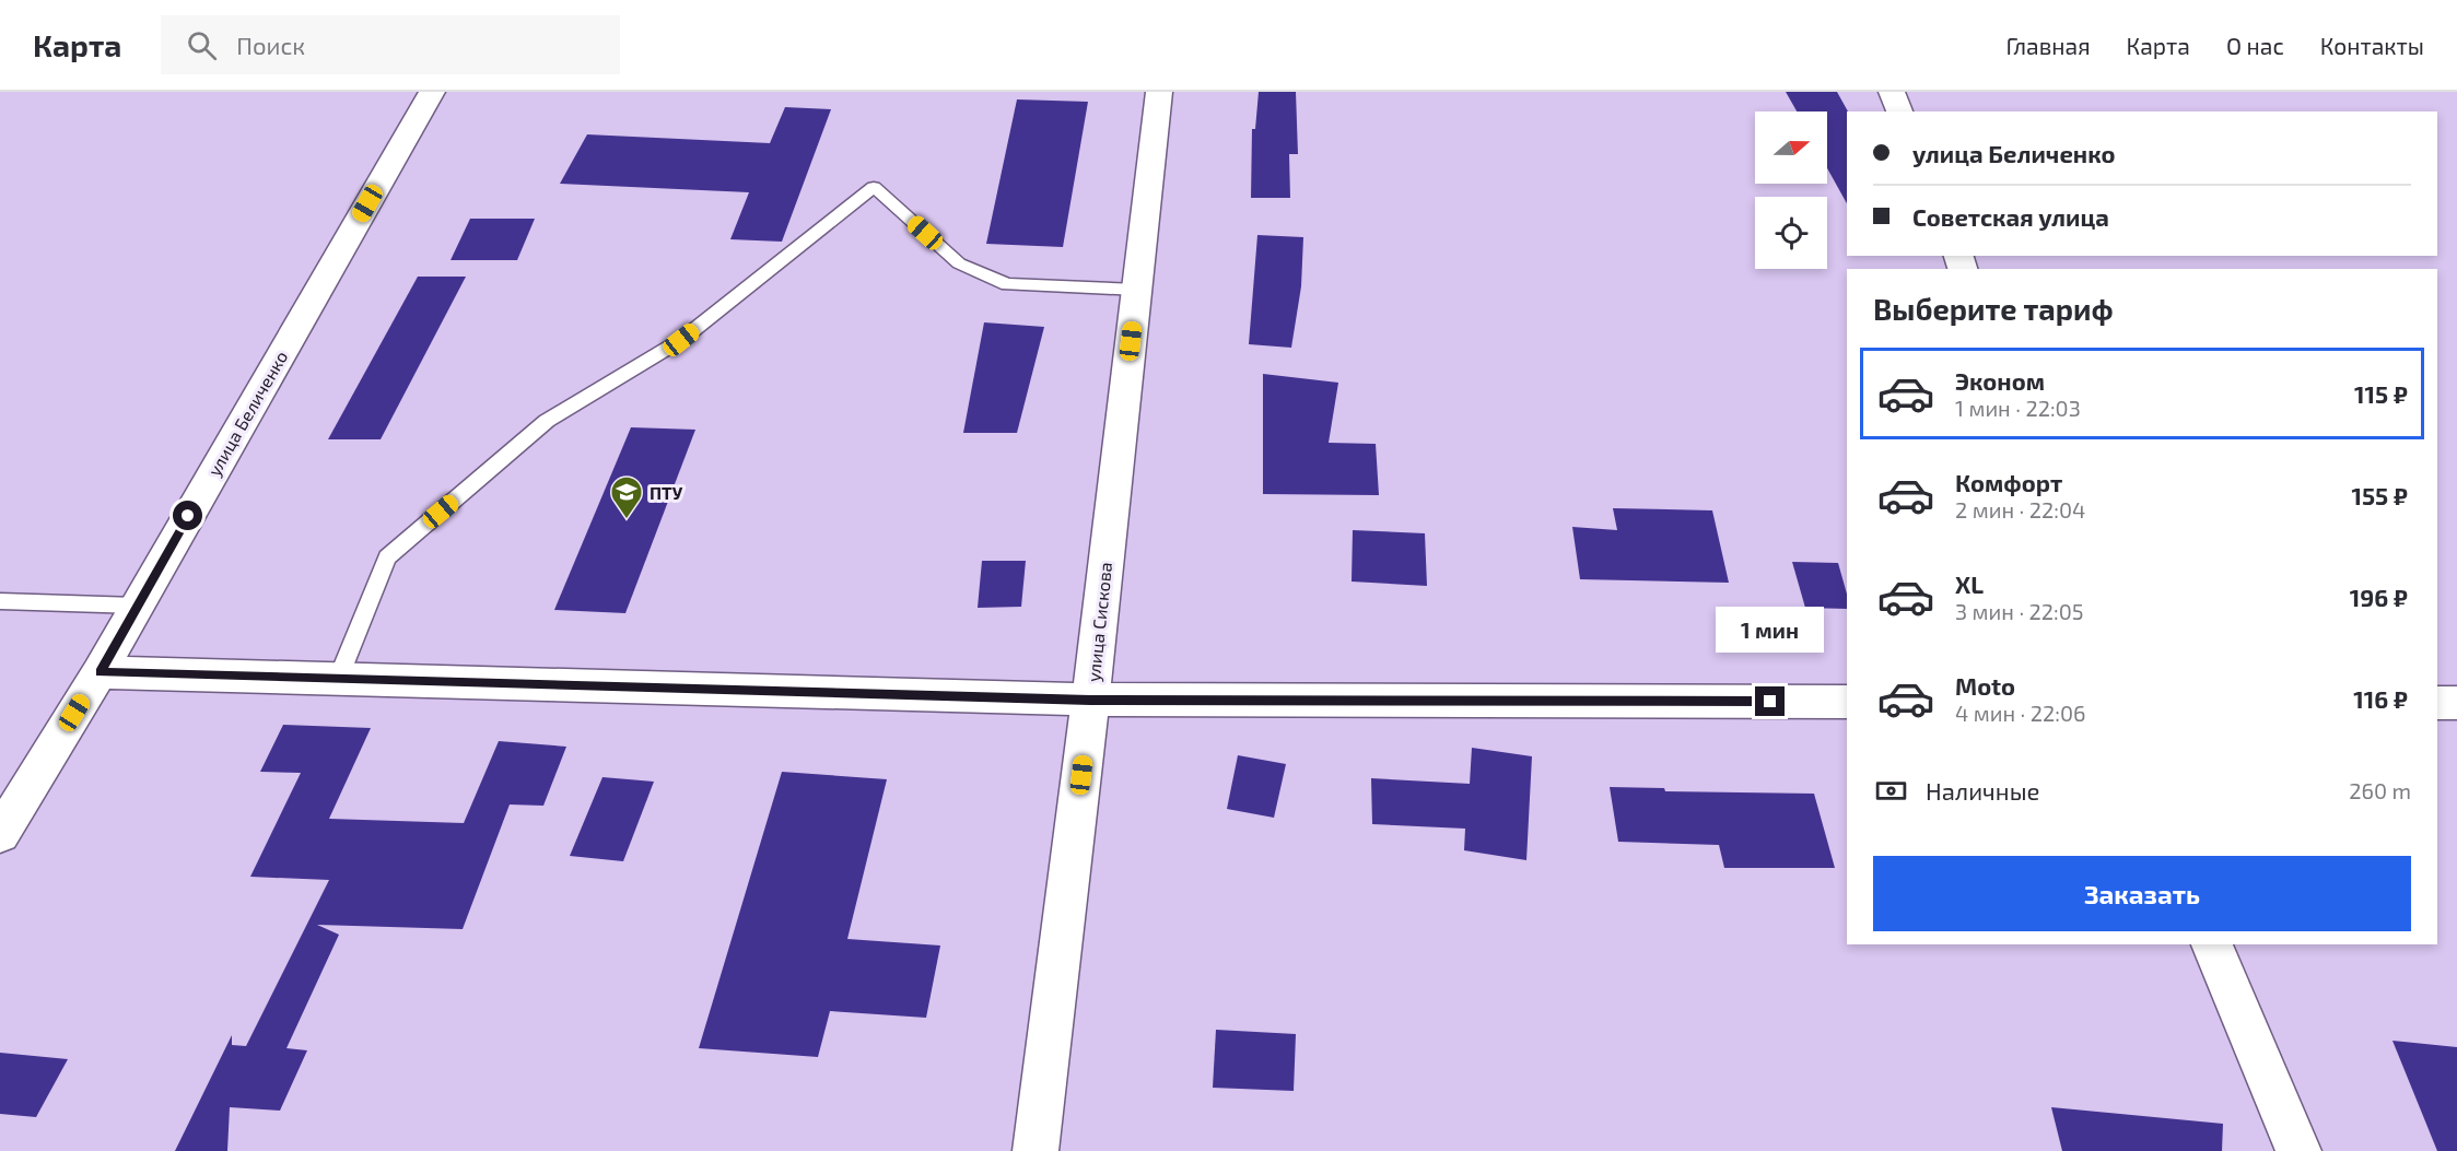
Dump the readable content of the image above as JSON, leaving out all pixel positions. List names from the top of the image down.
{
  "streets": {
    "street": ["улица Беличенко", "улица Сискова"]
  },
  "places": {
    "school or university": ["ПТУ"]
  },
  "north": "right",
  "page": {
    "header": "Карта",
    "search": "Поиск",
    "nav": [
      "Главная",
      "Карта",
      "О нас",
      "Контакты"
    ],
    "banner": ["улица Беличенко", "Советская улица"],
    "heading": "Выберите тариф",
    "list": [
      {
        "name": "Эконом",
        "note": "1 мин · 22:03",
        "value": "115 ₽"
      },
      {
        "name": "Комфорт",
        "note": "2 мин · 22:04",
        "value": "155 ₽"
      },
      {
        "name": "XL",
        "note": "3 мин · 22:05",
        "value": "196 ₽"
      },
      {
        "name": "Moto",
        "note": "4 мин · 22:06",
        "value": "116 ₽"
      }
    ],
    "bubble": "1 мин",
    "pay": ["Наличные", "260 m"],
    "buttons": "Заказать"
  }
}
